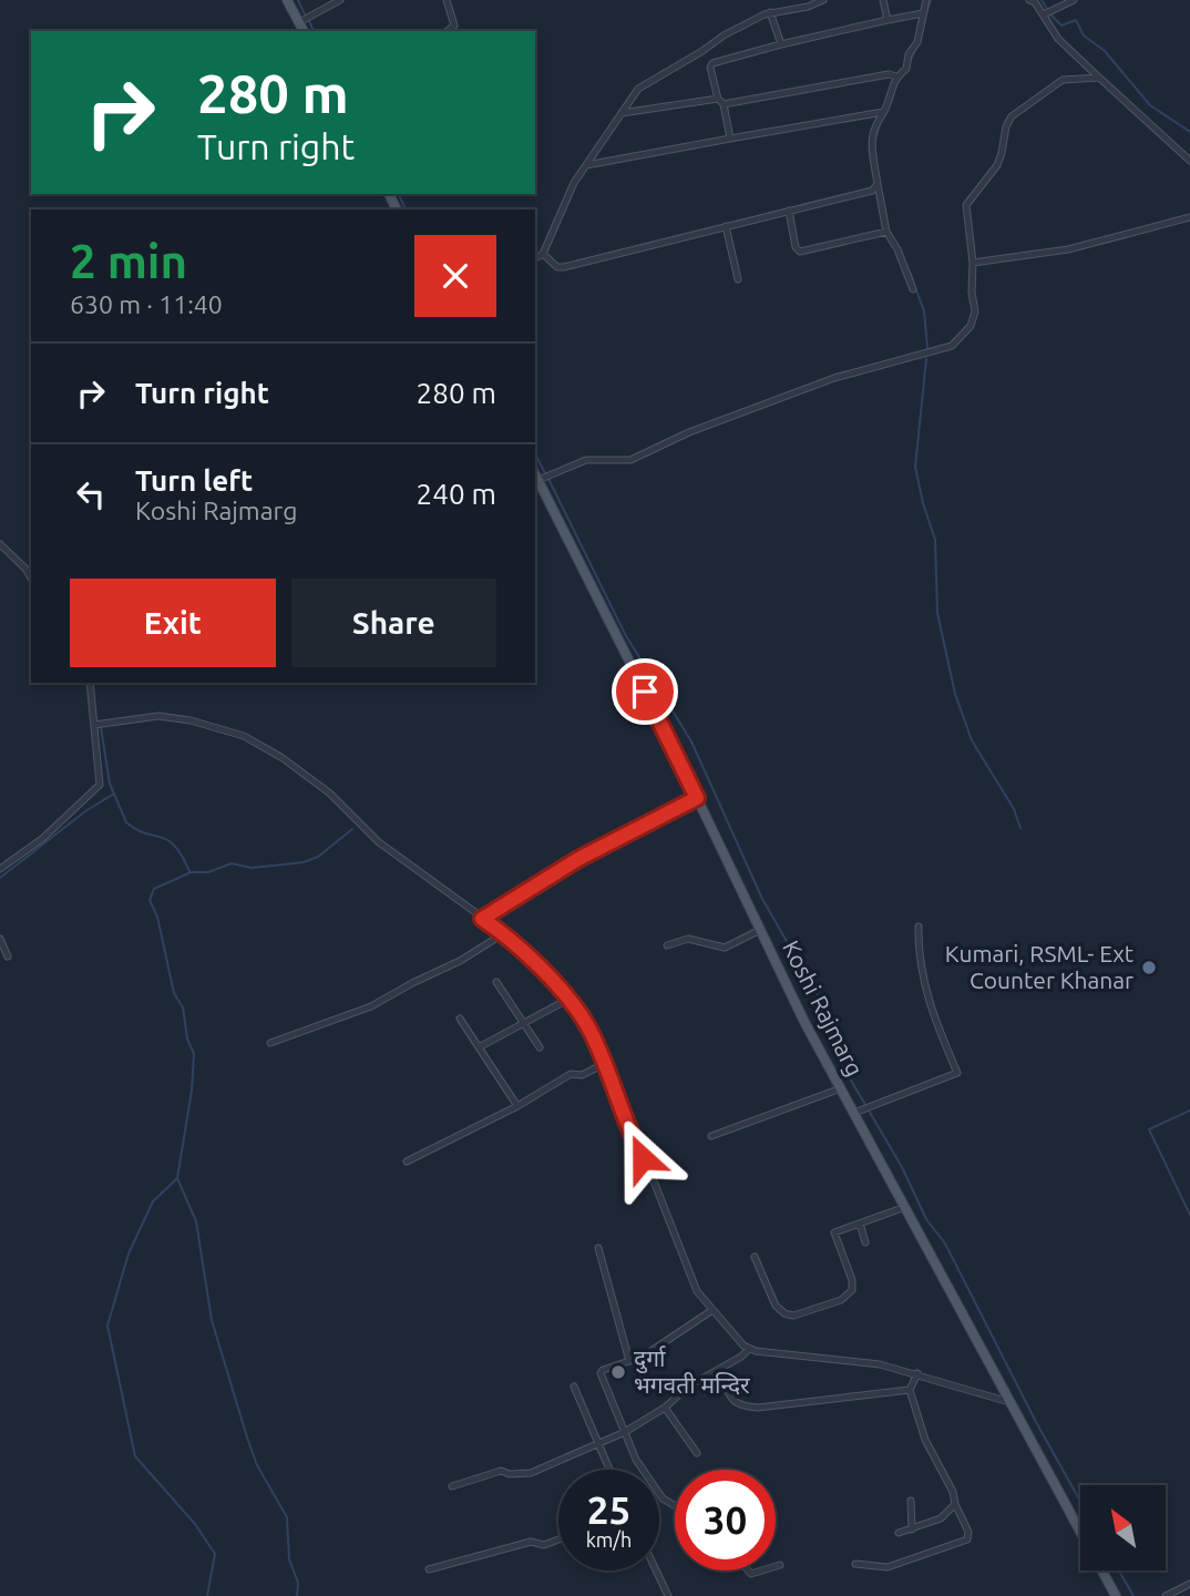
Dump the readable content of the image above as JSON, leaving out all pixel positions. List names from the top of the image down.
{
  "streets": {
    "main road": ["Koshi Rajmarg"]
  },
  "places": ["Kumari, RSML- Ext Counter Khanar", "दुर्गा भगवती मन्दिर"],
  "north": "top left",
  "page": {
    "turn": ["280 m", "Turn right"],
    "heading": ["2 min", "630 m · 11:40"],
    "list": [
      {
        "name": "Turn right",
        "value": "280 m"
      },
      {
        "name": "Turn left",
        "note": "Koshi Rajmarg",
        "value": "240 m"
      }
    ],
    "buttons": ["Exit", "Share"],
    "speed": "25 km/h",
    "limit": "30"
  }
}
